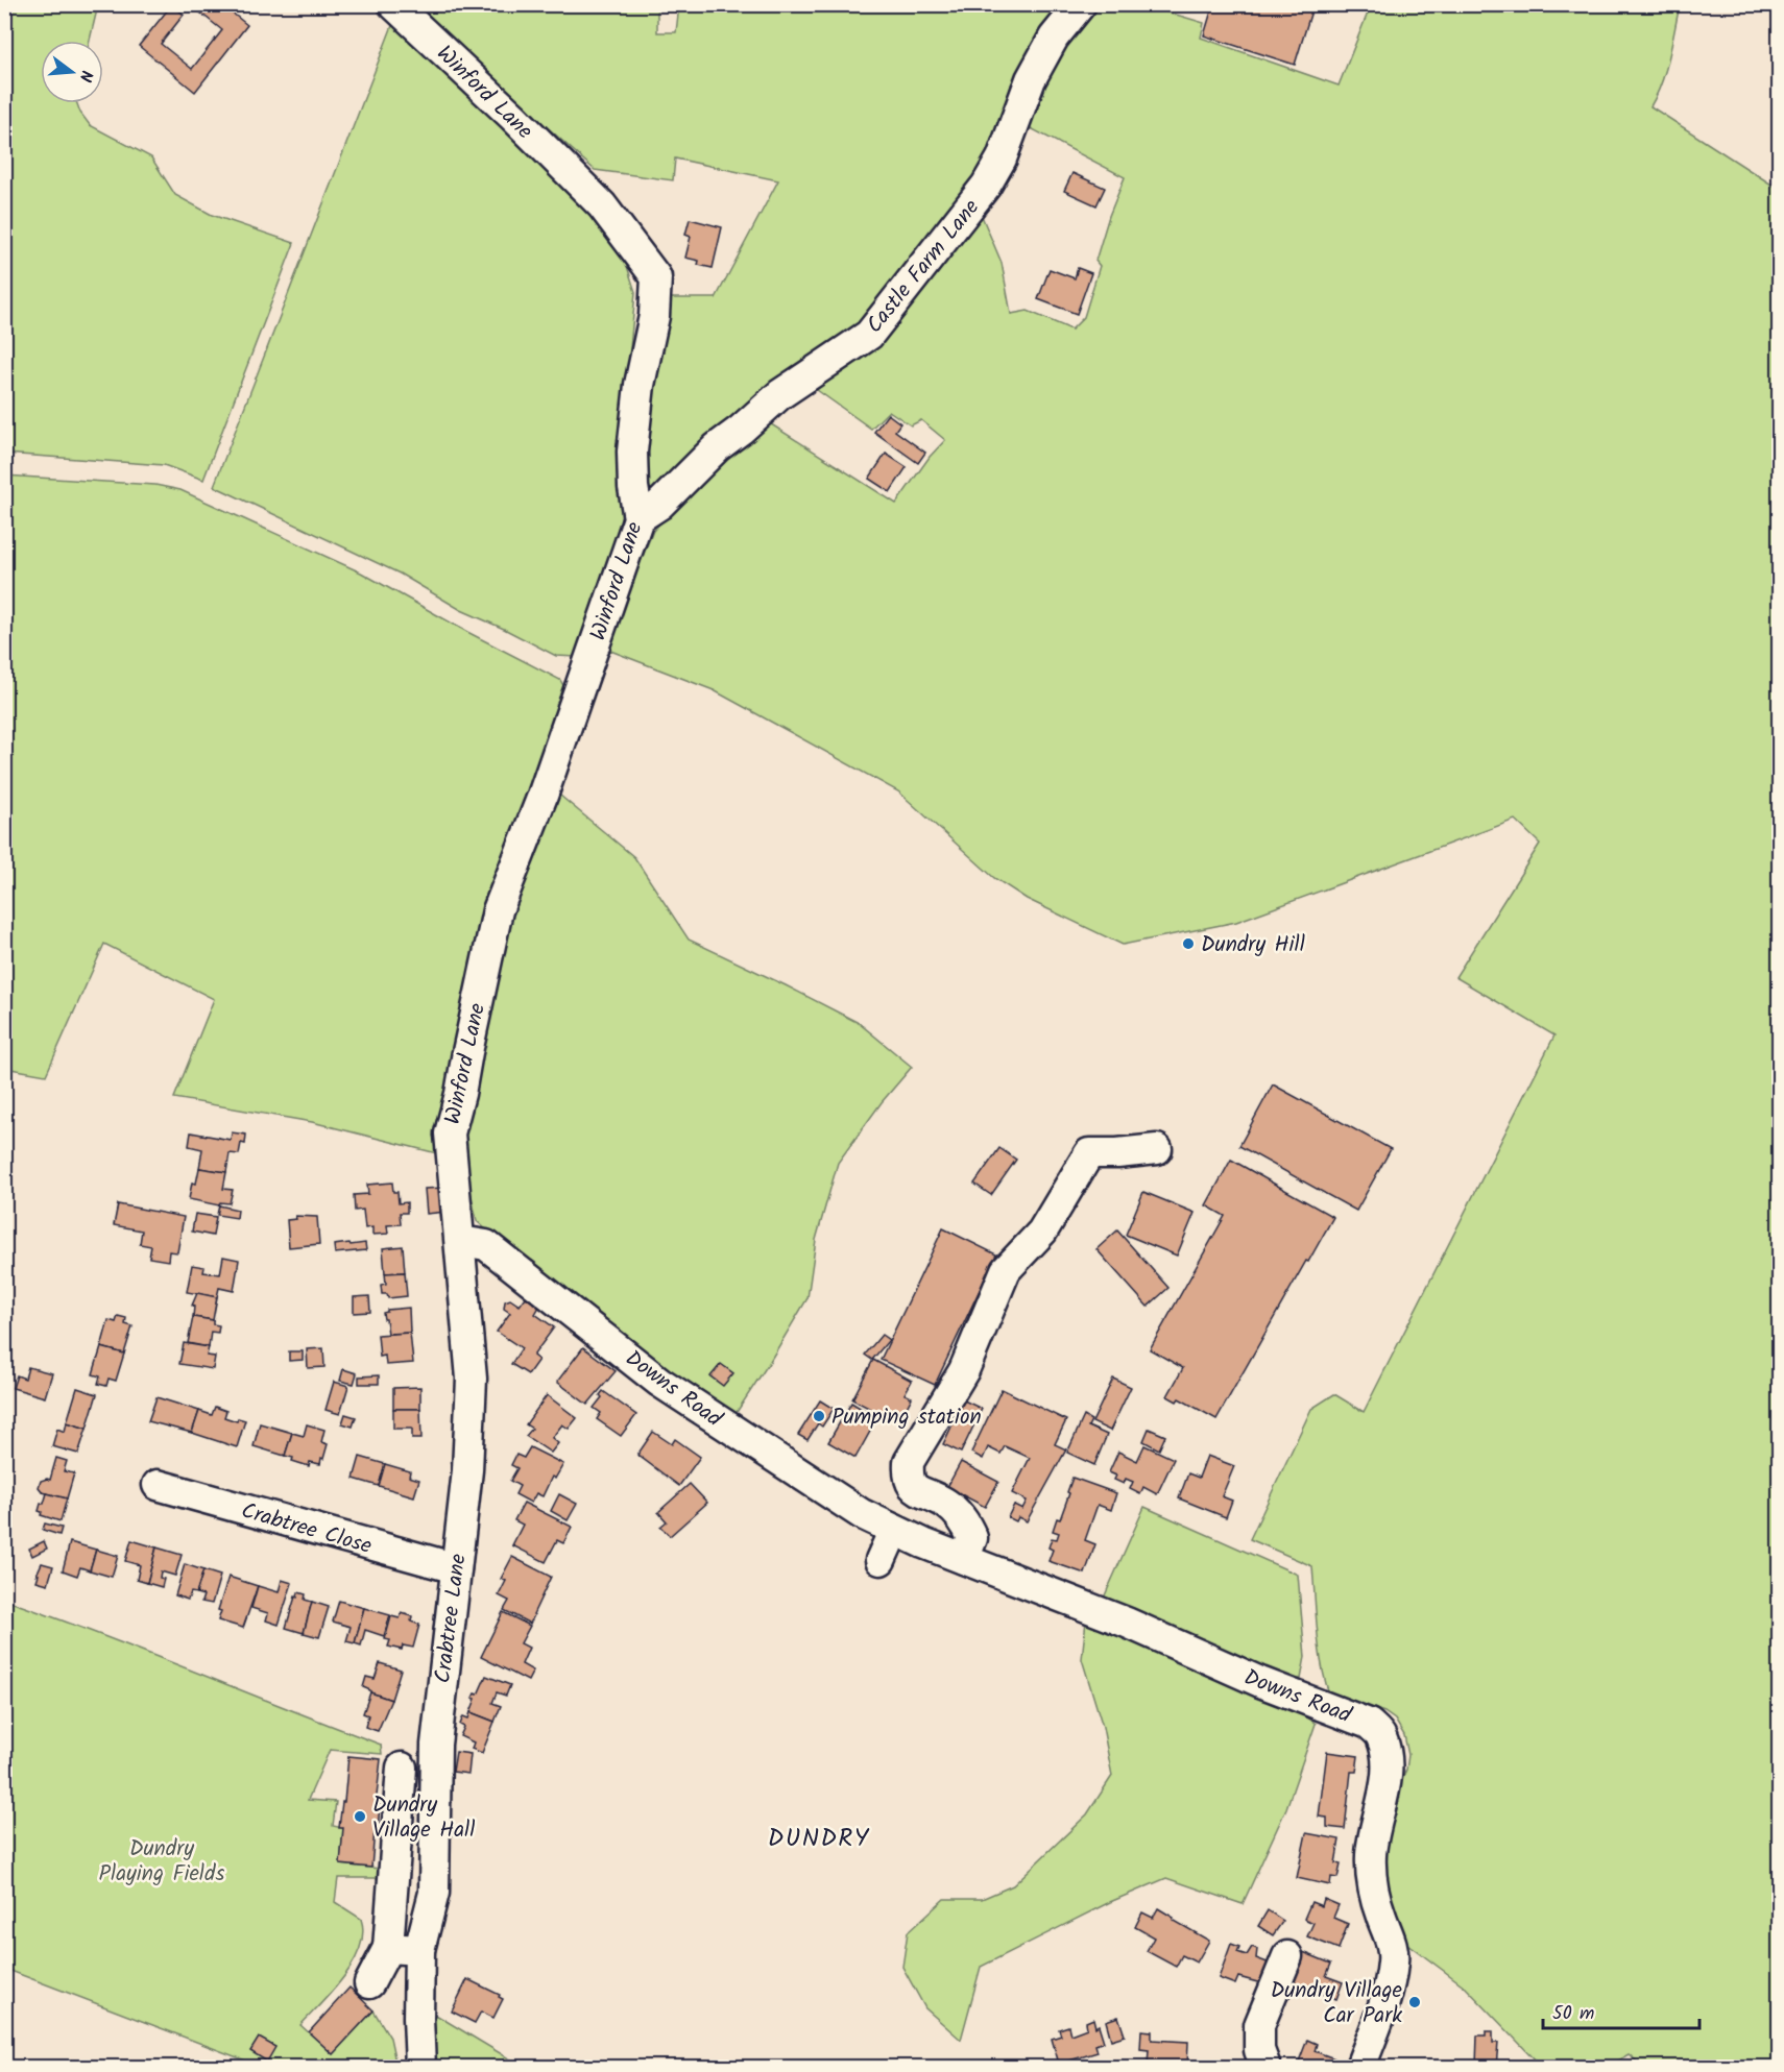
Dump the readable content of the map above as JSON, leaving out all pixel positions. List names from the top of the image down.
{
  "streets": {
    "street": [
      "Winford Lane",
      "Castle Farm Lane",
      "Downs Road",
      "Crabtree Close",
      "Crabtree Lane"
    ]
  },
  "crossings": [
    ["Winford Lane", "Castle Farm Lane"],
    ["Winford Lane", "Crabtree Lane"],
    ["Downs Road", "Crabtree Lane"],
    ["Crabtree Close", "Crabtree Lane"]
  ],
  "districts": ["DUNDRY"],
  "parks": ["Dundry Playing Fields"],
  "places": [
    "Dundry Hill",
    "Pumping station",
    "Dundry Village Hall",
    "Dundry Village Car Park"
  ],
  "scale_bar": "50 m",
  "north": "right"
}
